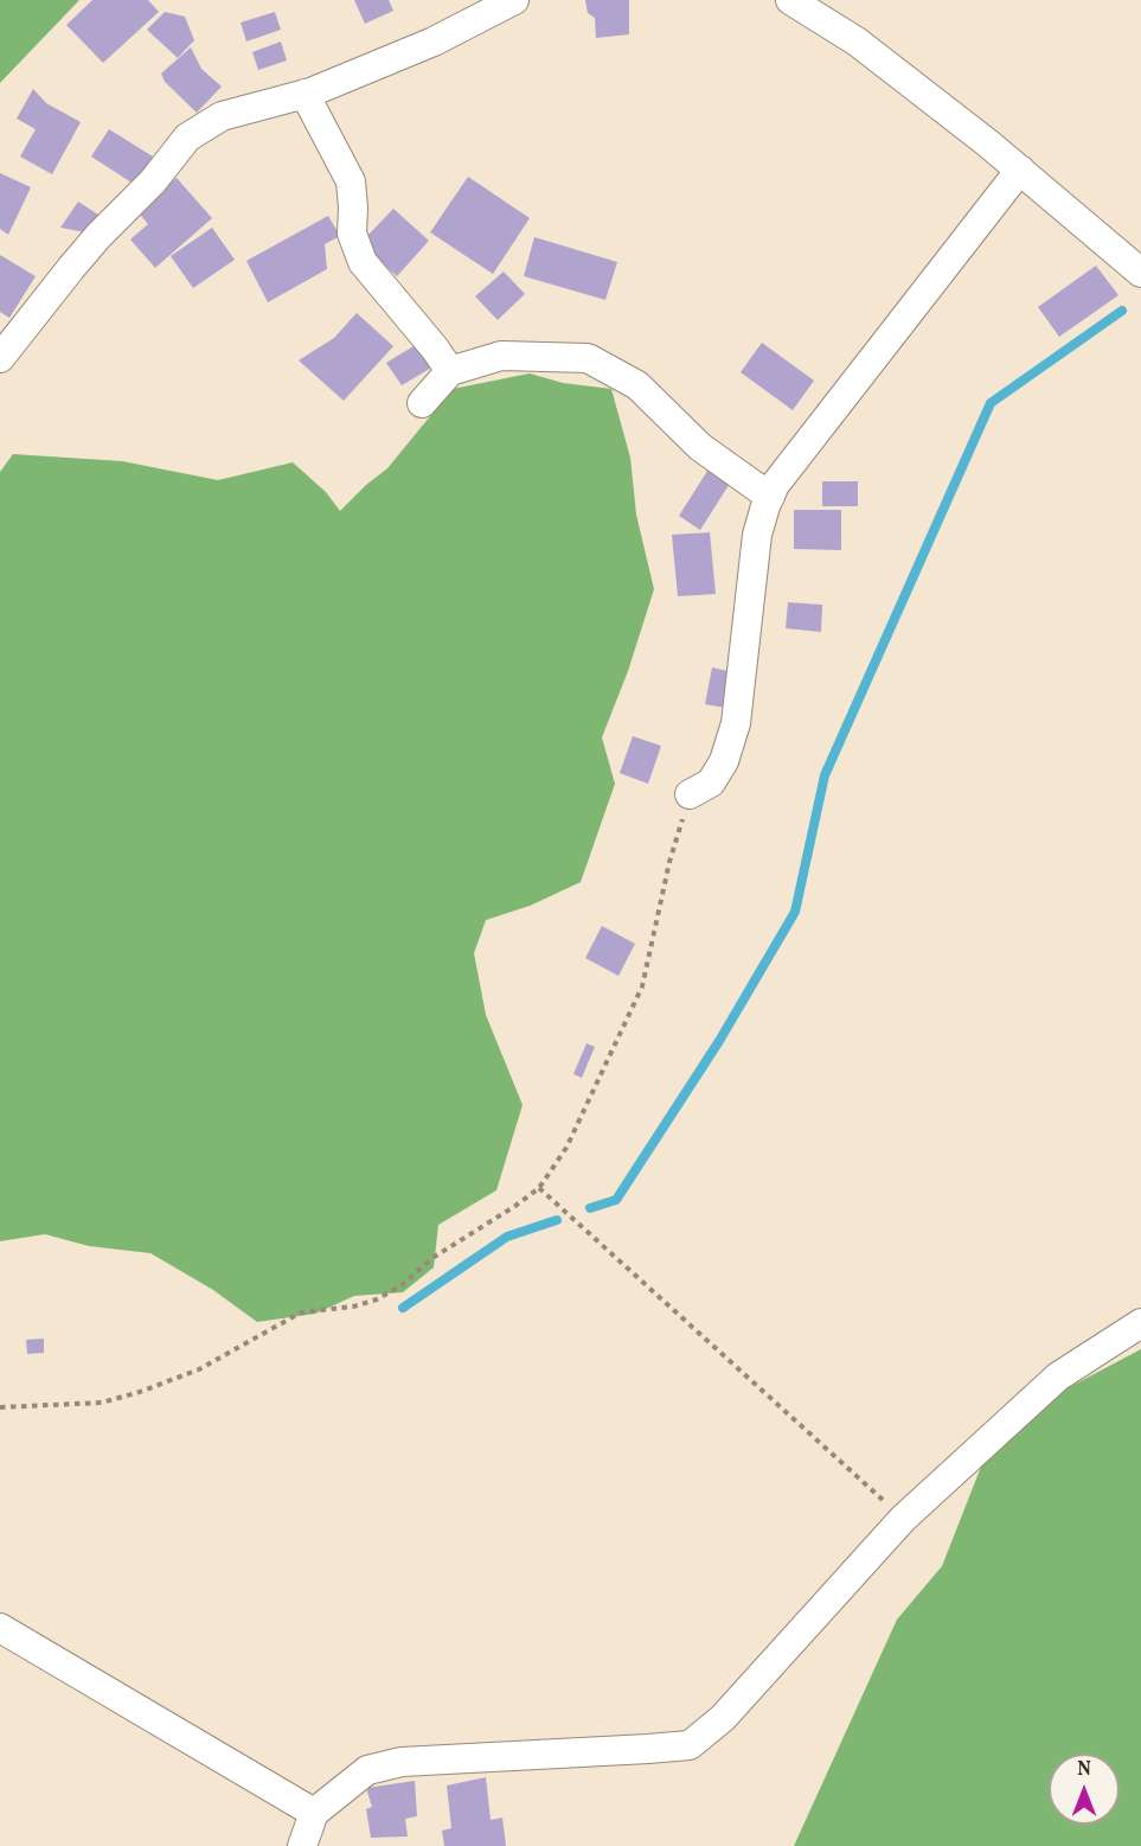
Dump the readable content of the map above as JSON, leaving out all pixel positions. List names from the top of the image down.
{
  "north": "top"
}
